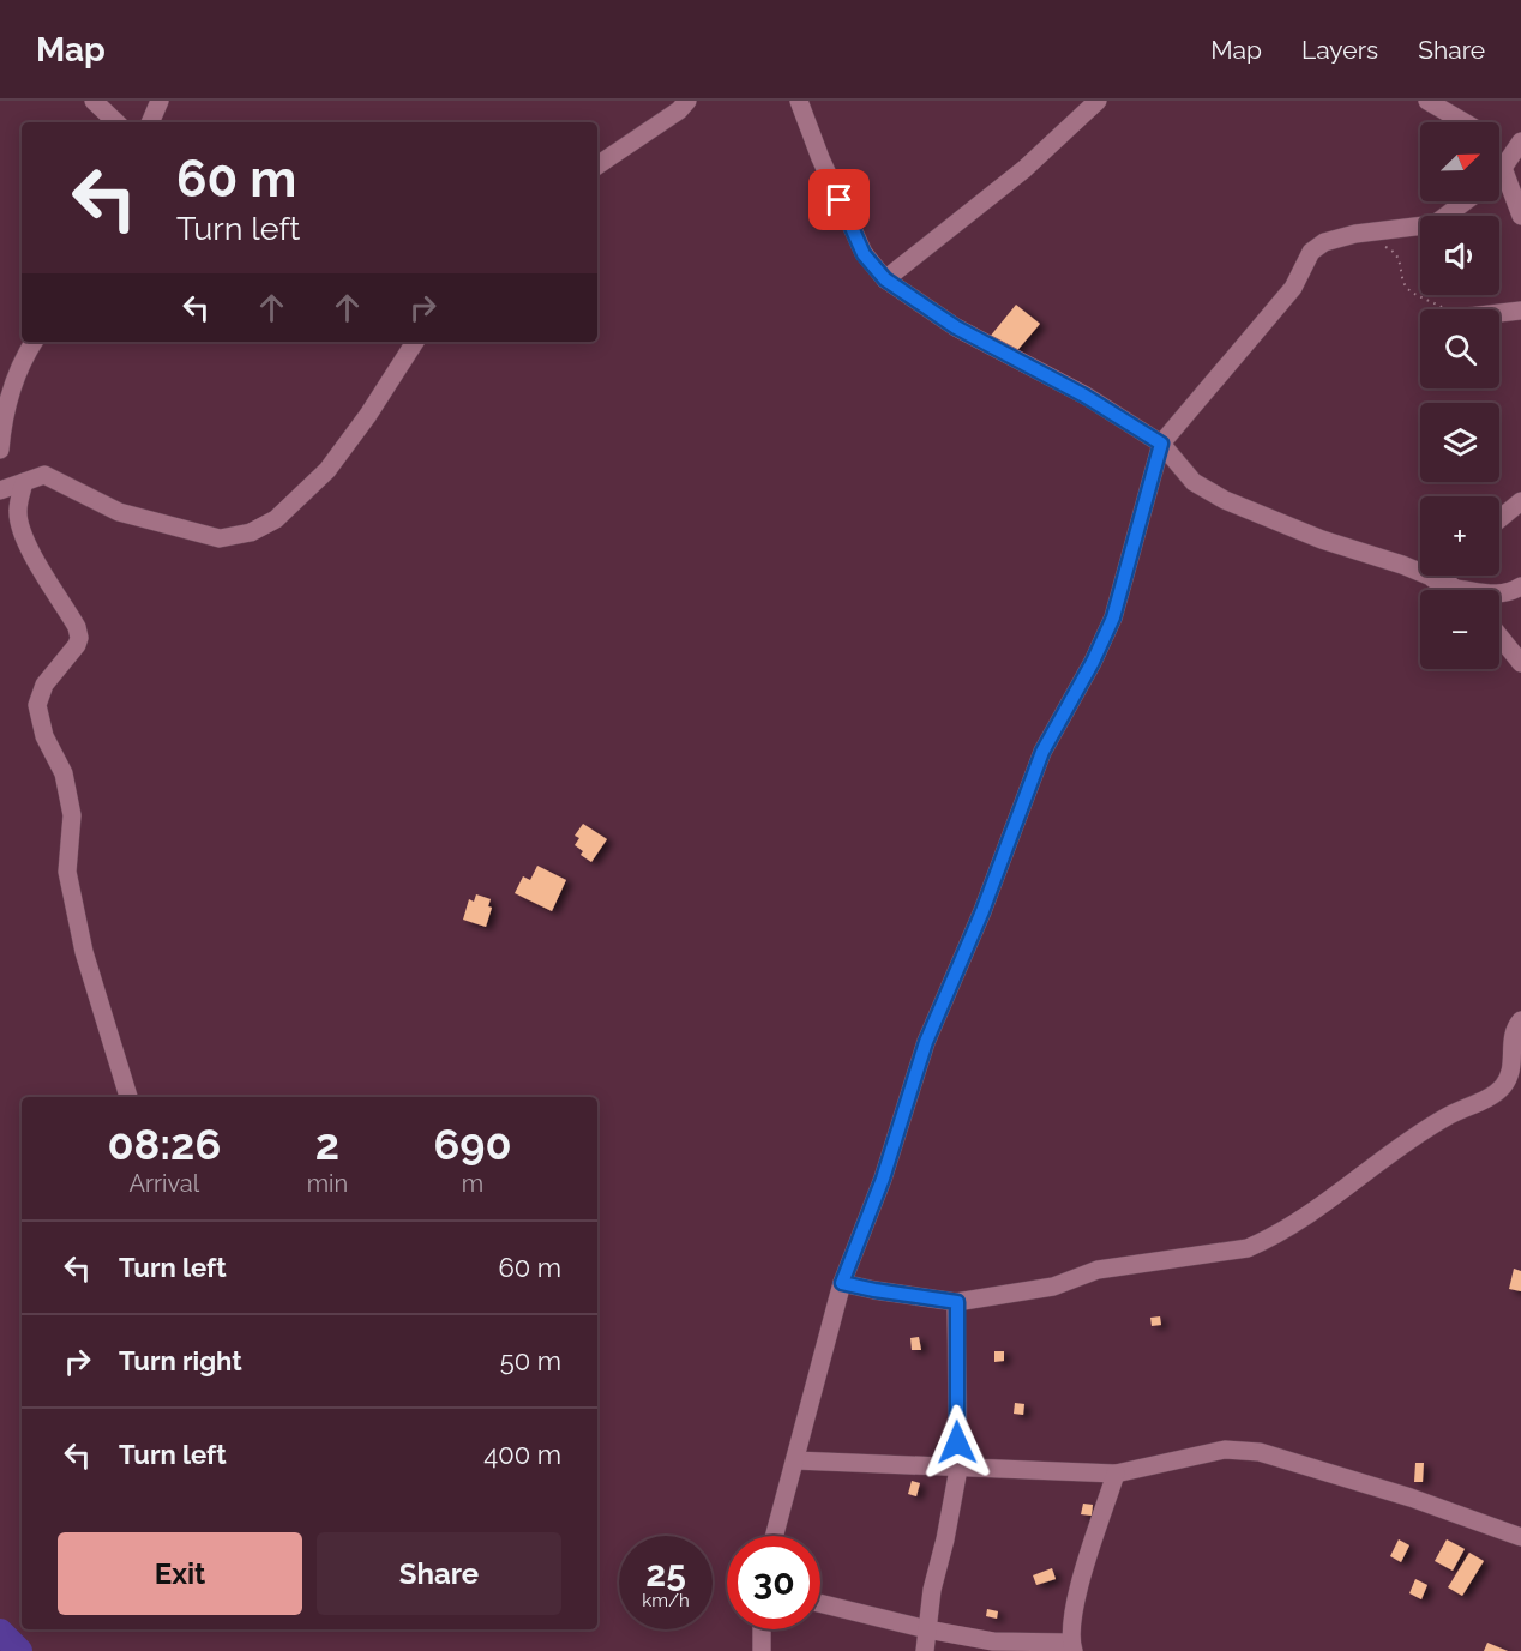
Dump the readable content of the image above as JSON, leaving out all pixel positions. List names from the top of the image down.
{
  "north": "top right",
  "page": {
    "header": "Map",
    "nav": ["Map", "Layers", "Share"],
    "map_buttons": ["+", "−"],
    "turn": ["60 m", "Turn left"],
    "eta": [
      "08:26",
      "Arrival",
      "2",
      "min",
      "690",
      "m"
    ],
    "list": [
      {
        "name": "Turn left",
        "value": "60 m"
      },
      {
        "name": "Turn right",
        "value": "50 m"
      },
      {
        "name": "Turn left",
        "value": "400 m"
      }
    ],
    "buttons": ["Exit", "Share"],
    "speed": "25 km/h",
    "limit": "30"
  }
}
